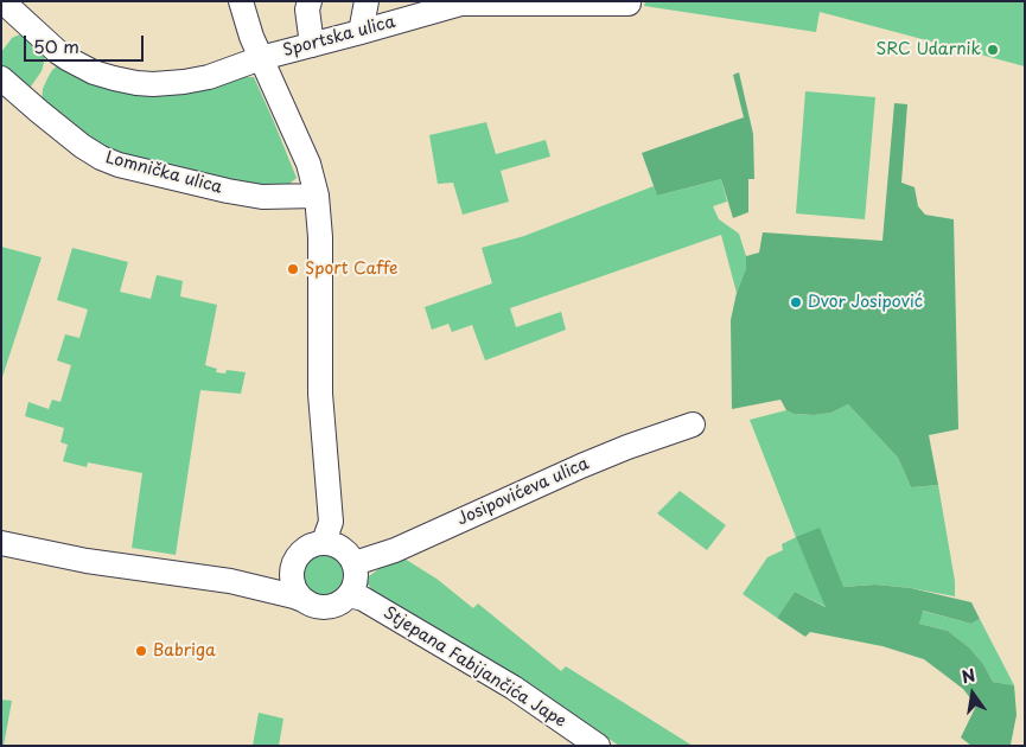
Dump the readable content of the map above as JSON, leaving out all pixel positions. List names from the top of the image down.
{
  "streets": {
    "street": [
      "Sportska ulica",
      "Lomnička ulica",
      "Josipovićeva ulica",
      "Stjepana Fabijančića Jape"
    ]
  },
  "crossings": [
    ["Josipovićeva ulica", "Stjepana Fabijančića Jape"]
  ],
  "places": [
    "SRC Udarnik",
    "Sport Caffe",
    "Dvor Josipović",
    "Babriga"
  ],
  "scale_bar": "50 m",
  "north": "top"
}
